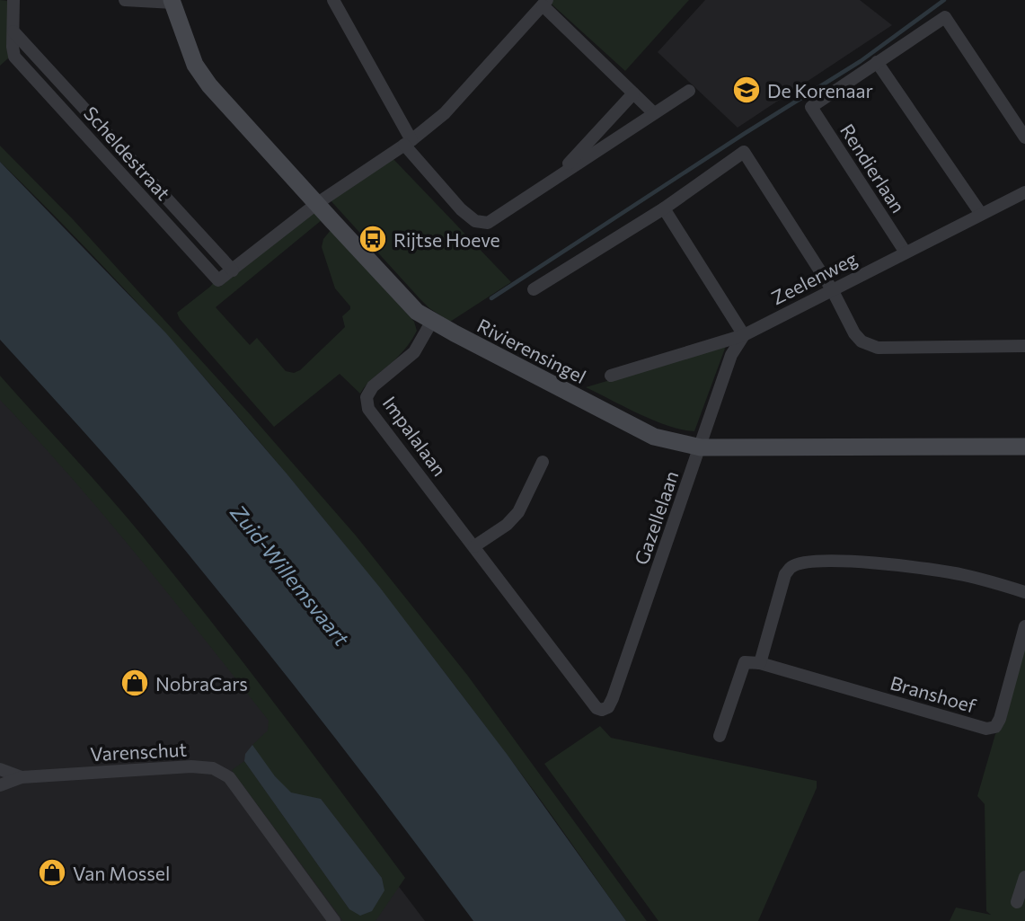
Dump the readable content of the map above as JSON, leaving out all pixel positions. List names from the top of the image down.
{
  "streets": {
    "street": [
      "Scheldestraat",
      "Rendierlaan",
      "Zeelenweg",
      "Rivierensingel",
      "Impalalaan",
      "Gazellelaan",
      "Branshoef",
      "Varenschut"
    ]
  },
  "crossings": [
    ["Scheldestraat", "Rivierensingel"],
    ["Rendierlaan", "Zeelenweg"],
    ["Zeelenweg", "Gazellelaan"],
    ["Rivierensingel", "Impalalaan"],
    ["Rivierensingel", "Gazellelaan"],
    ["Impalalaan", "Gazellelaan"]
  ],
  "water": ["Zuid-Willemsvaart"],
  "places": {
    "school or university": ["De Korenaar"],
    "bus stop": ["Rijtse Hoeve"],
    "shop": ["NobraCars", "Van Mossel"]
  }
}
